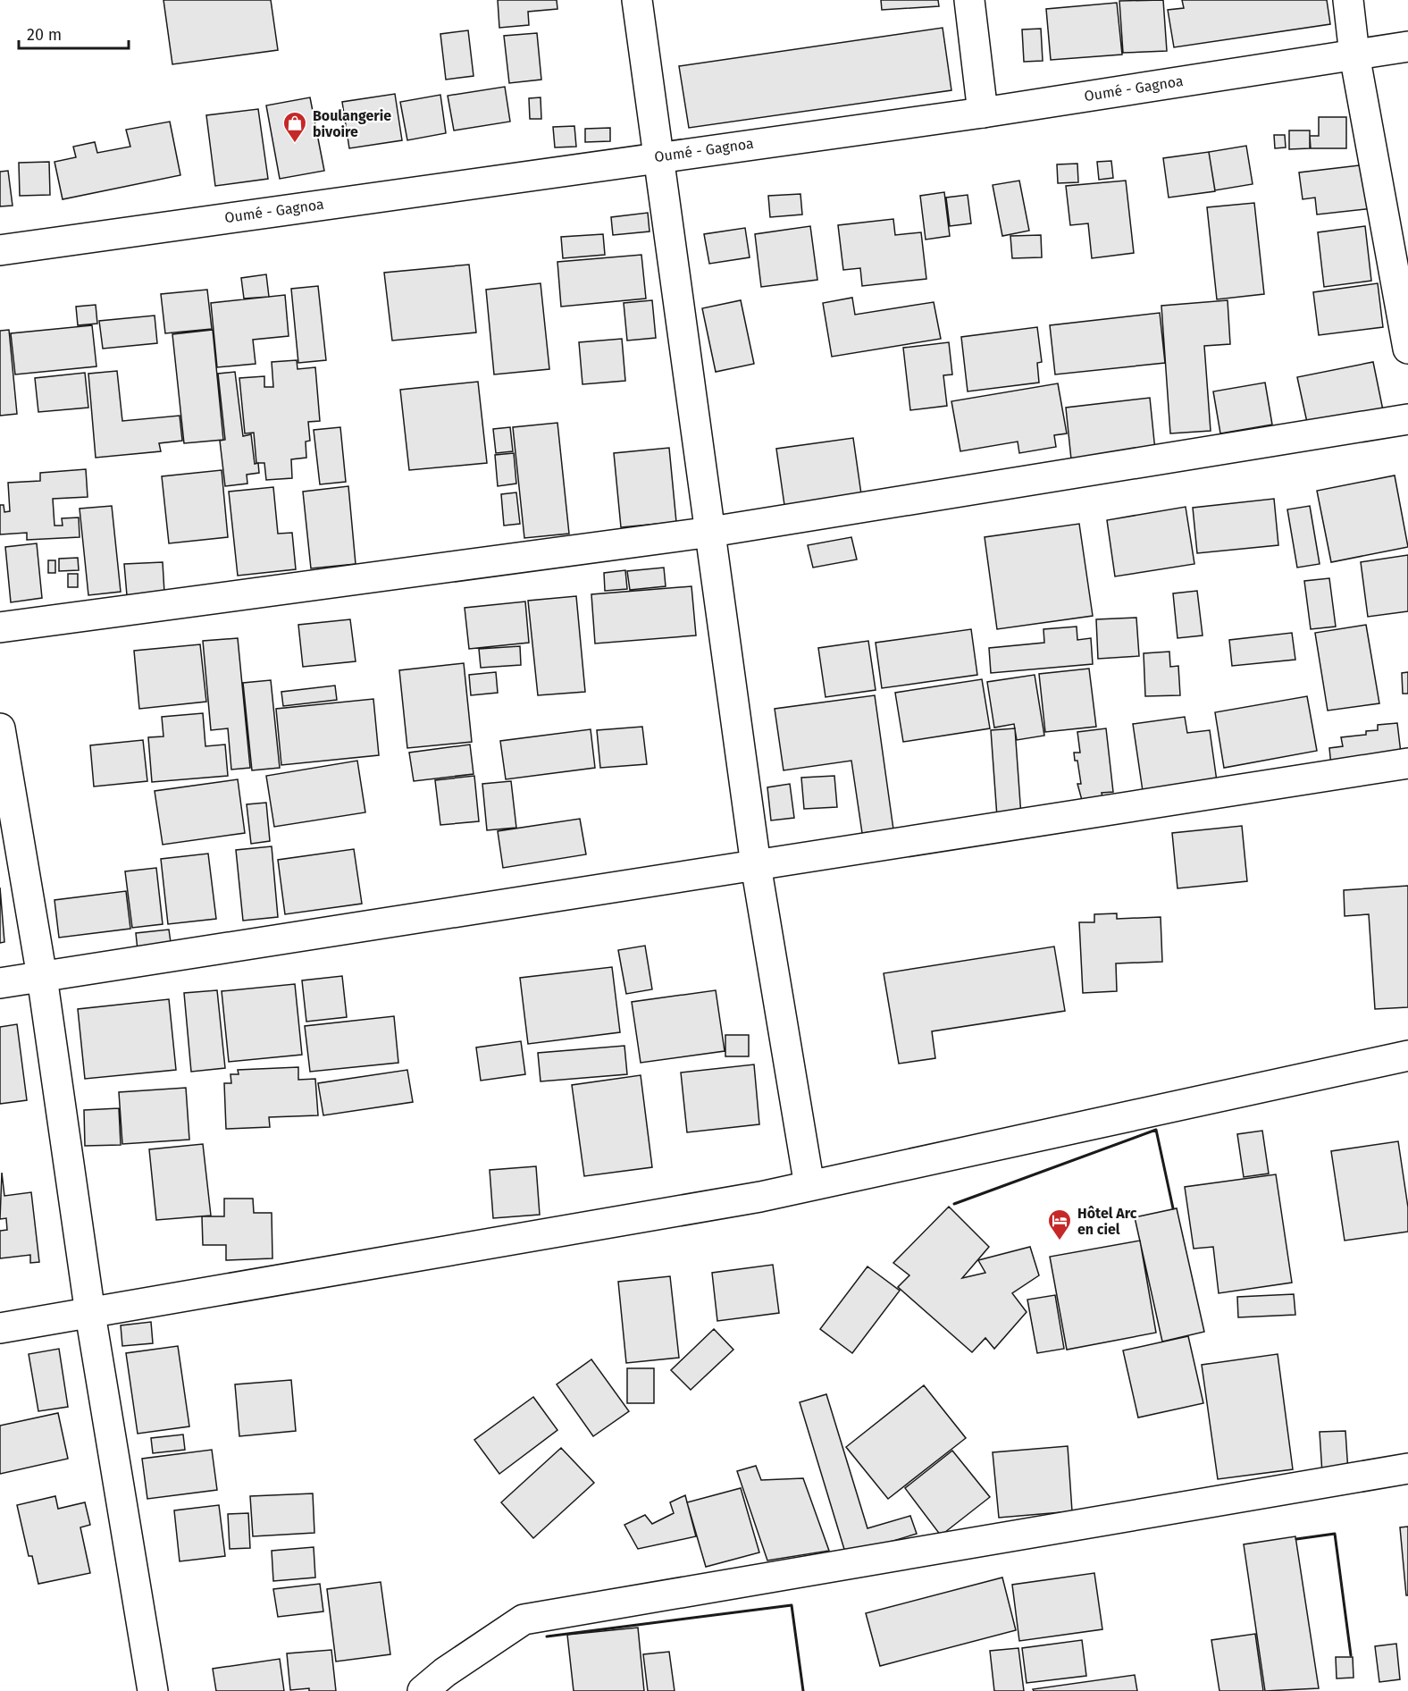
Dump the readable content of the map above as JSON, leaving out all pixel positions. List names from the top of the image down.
{
  "streets": {
    "street": ["Oumé - Gagnoa"]
  },
  "places": {
    "shop": ["Boulangerie bivoire"],
    "hotel": ["Hôtel Arc en ciel"]
  },
  "scale_bar": "20 m"
}
